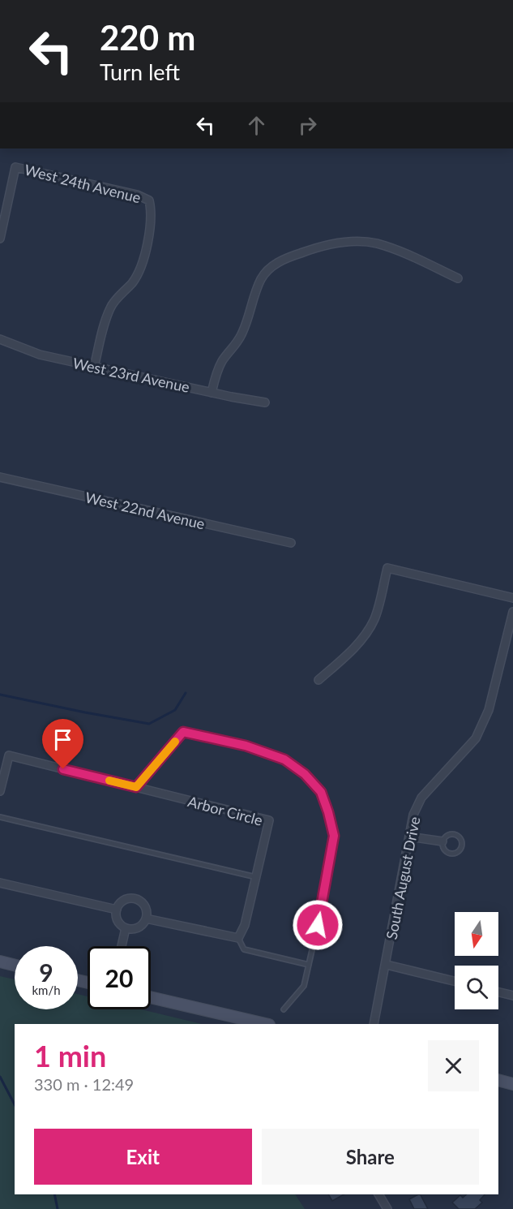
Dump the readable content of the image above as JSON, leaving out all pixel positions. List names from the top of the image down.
{
  "streets": {
    "street": [
      "West 24th Avenue",
      "West 23rd Avenue",
      "West 22nd Avenue",
      "Arbor Circle",
      "South August Drive"
    ]
  },
  "crossings": [
    ["West 24th Avenue", "West 23rd Avenue"]
  ],
  "north": "bottom",
  "page": {
    "turn": ["220 m", "Turn left"],
    "speed": "9 km/h",
    "limit": "20",
    "heading": ["1 min", "330 m · 12:49"],
    "buttons": ["Exit", "Share"]
  }
}
